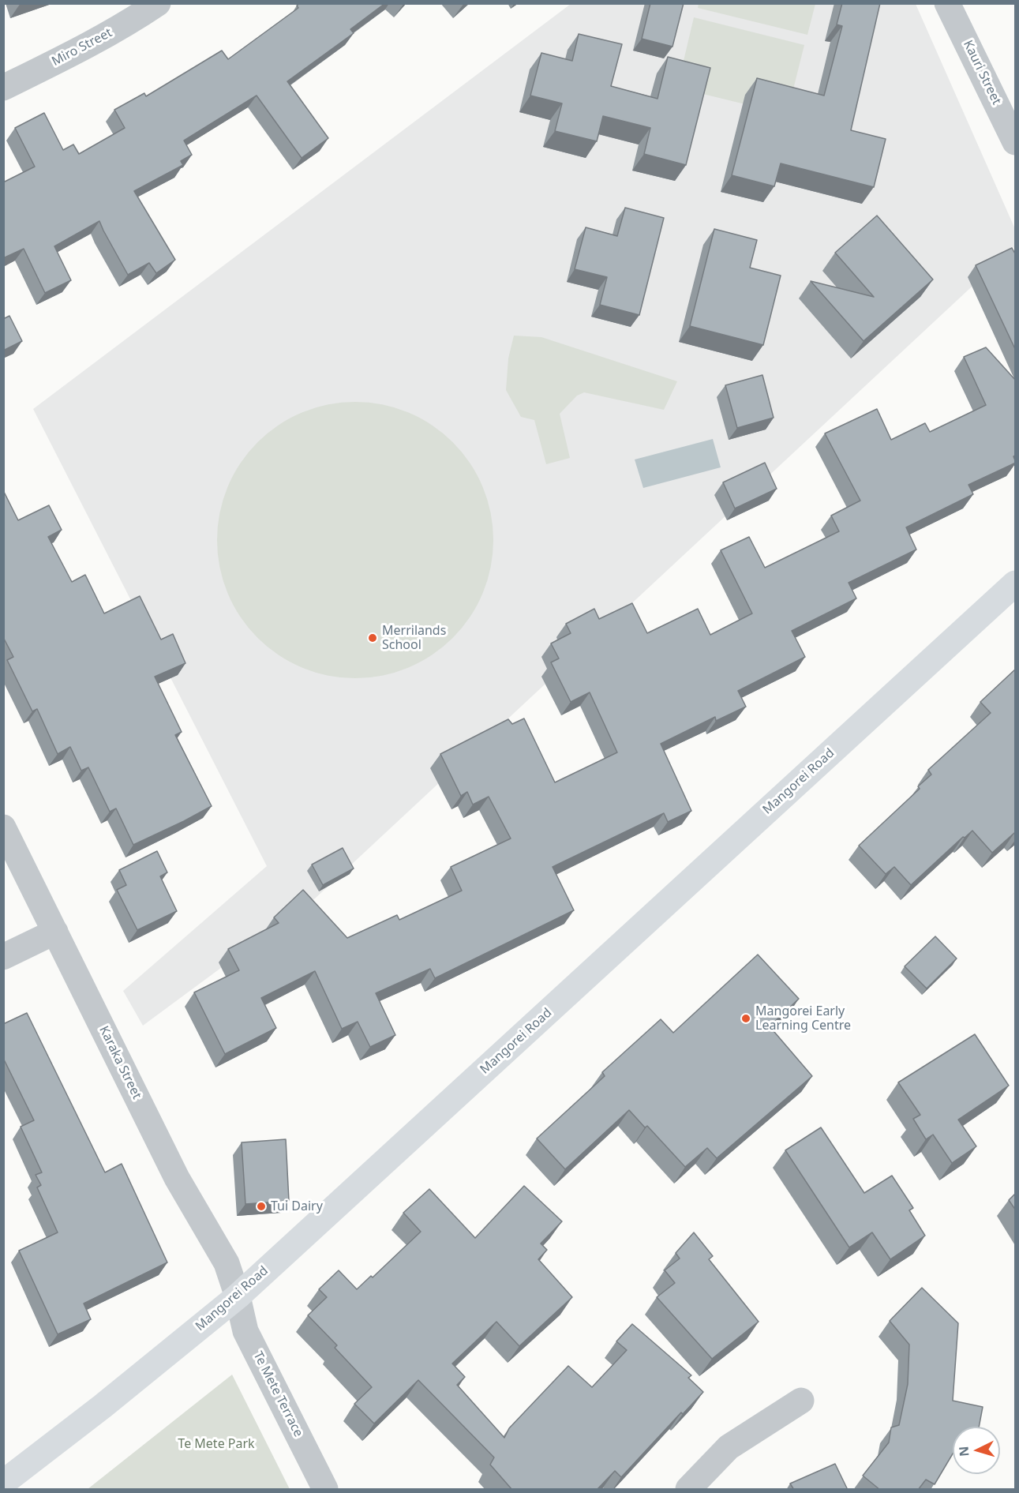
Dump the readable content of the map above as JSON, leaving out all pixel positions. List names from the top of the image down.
{
  "streets": {
    "main road": ["Mangorei Road"],
    "street": [
      "Miro Street",
      "Kauri Street",
      "Karaka Street",
      "Te Mete Terrace"
    ]
  },
  "crossings": [
    ["Mangorei Road", "Karaka Street"],
    ["Mangorei Road", "Te Mete Terrace"],
    ["Karaka Street", "Te Mete Terrace"]
  ],
  "parks": ["Te Mete Park"],
  "places": ["Merrilands School", "Mangorei Early Learning Centre", "Tui Dairy"],
  "north": "left"
}
